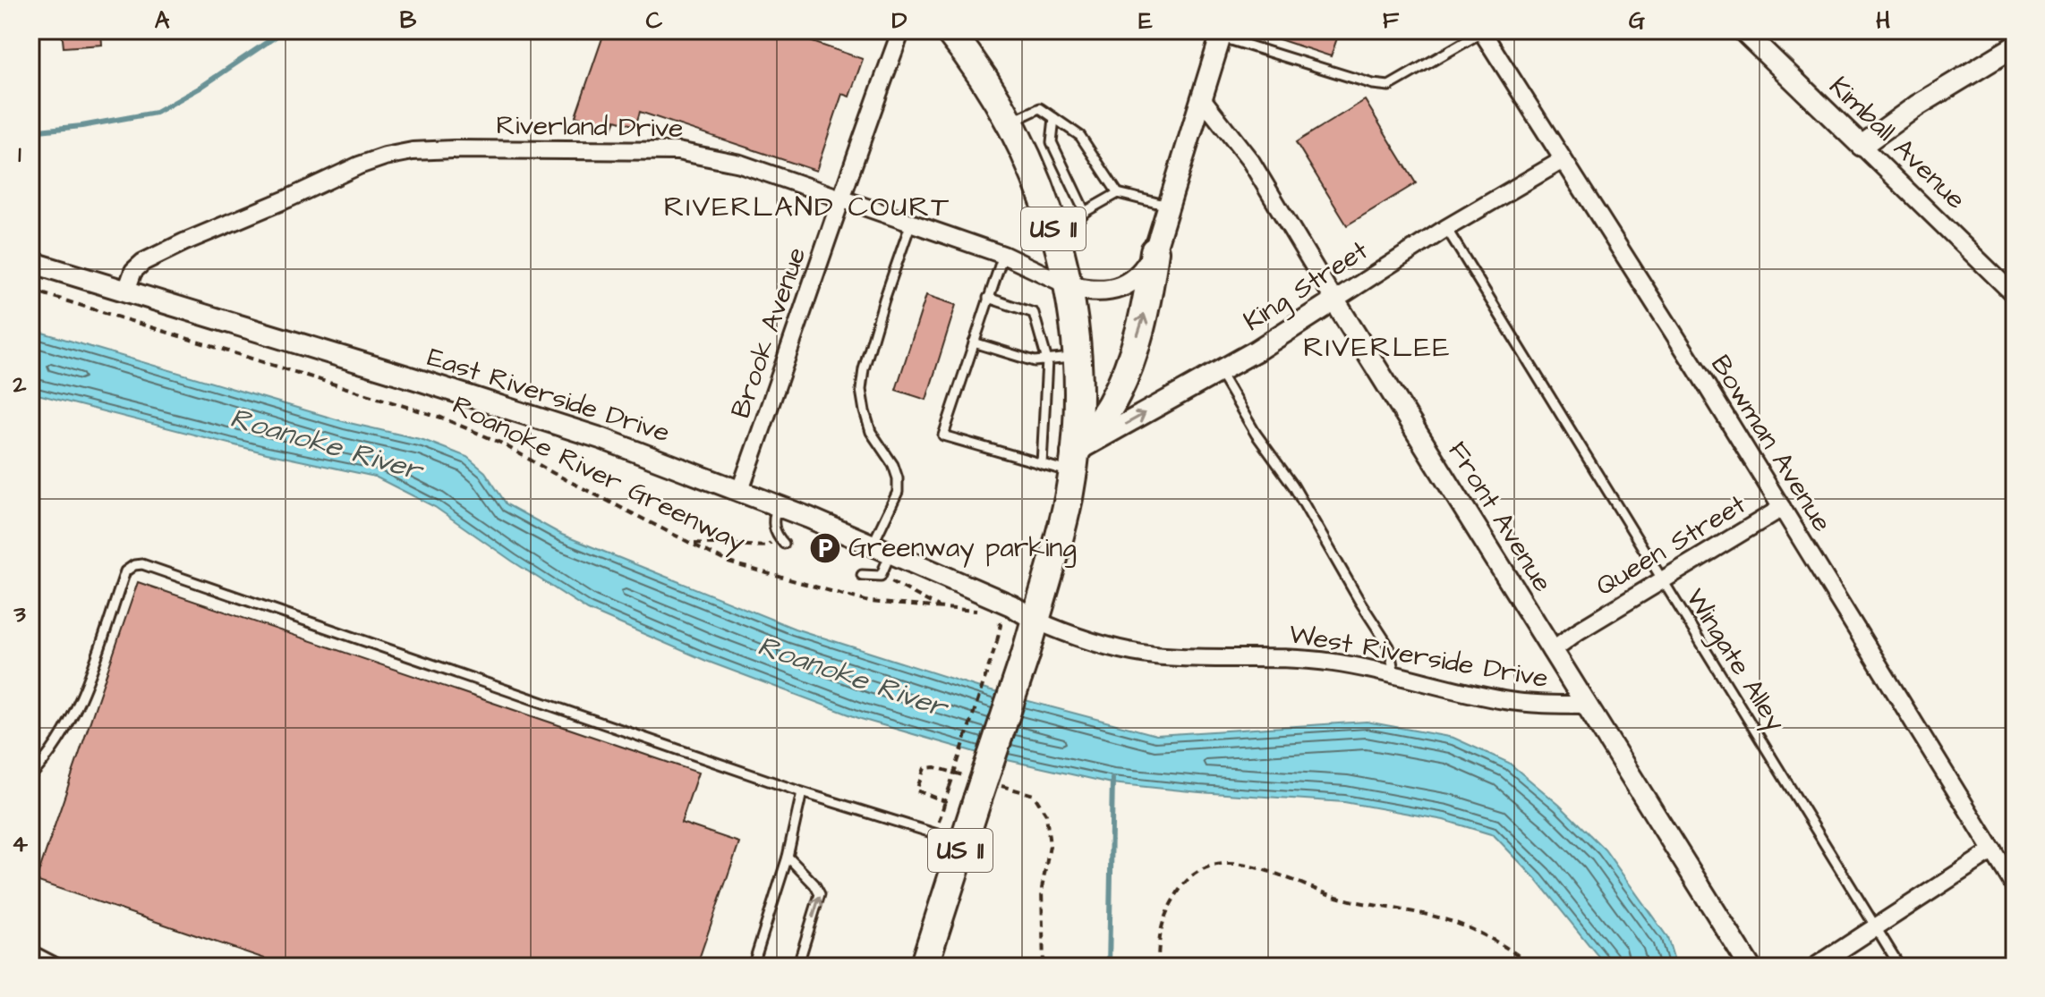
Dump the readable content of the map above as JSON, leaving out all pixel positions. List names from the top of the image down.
{
  "streets": {
    "main road": ["US 11"],
    "street": [
      "Riverland Drive",
      "Kimball Avenue",
      "King Street",
      "Brook Avenue",
      "East Riverside Drive",
      "Bowman Avenue",
      "Front Avenue",
      "Queen Street",
      "West Riverside Drive"
    ],
    "lane": ["Wingate Alley"],
    "path": ["Roanoke River Greenway"]
  },
  "crossings": [
    ["Riverland Drive", "US 11"],
    ["Riverland Drive", "Brook Avenue"],
    ["Riverland Drive", "East Riverside Drive"],
    ["US 11", "King Street"],
    ["US 11", "East Riverside Drive"],
    ["US 11", "West Riverside Drive"],
    ["King Street", "Bowman Avenue"],
    ["King Street", "Front Avenue"],
    ["King Street", "Wingate Alley"],
    ["Brook Avenue", "East Riverside Drive"],
    ["East Riverside Drive", "West Riverside Drive"],
    ["Bowman Avenue", "Queen Street"],
    ["Front Avenue", "Queen Street"],
    ["Front Avenue", "West Riverside Drive"],
    ["Queen Street", "Wingate Alley"]
  ],
  "districts": ["RIVERLAND COURT", "RIVERLEE"],
  "water": ["Roanoke River"],
  "places": {
    "parking": ["Greenway parking"]
  },
  "grid": {
    "columns": [
      "A",
      "B",
      "C",
      "D",
      "E",
      "F",
      "G",
      "H"
    ],
    "rows": [
      "1",
      "2",
      "3",
      "4"
    ]
  }
}
